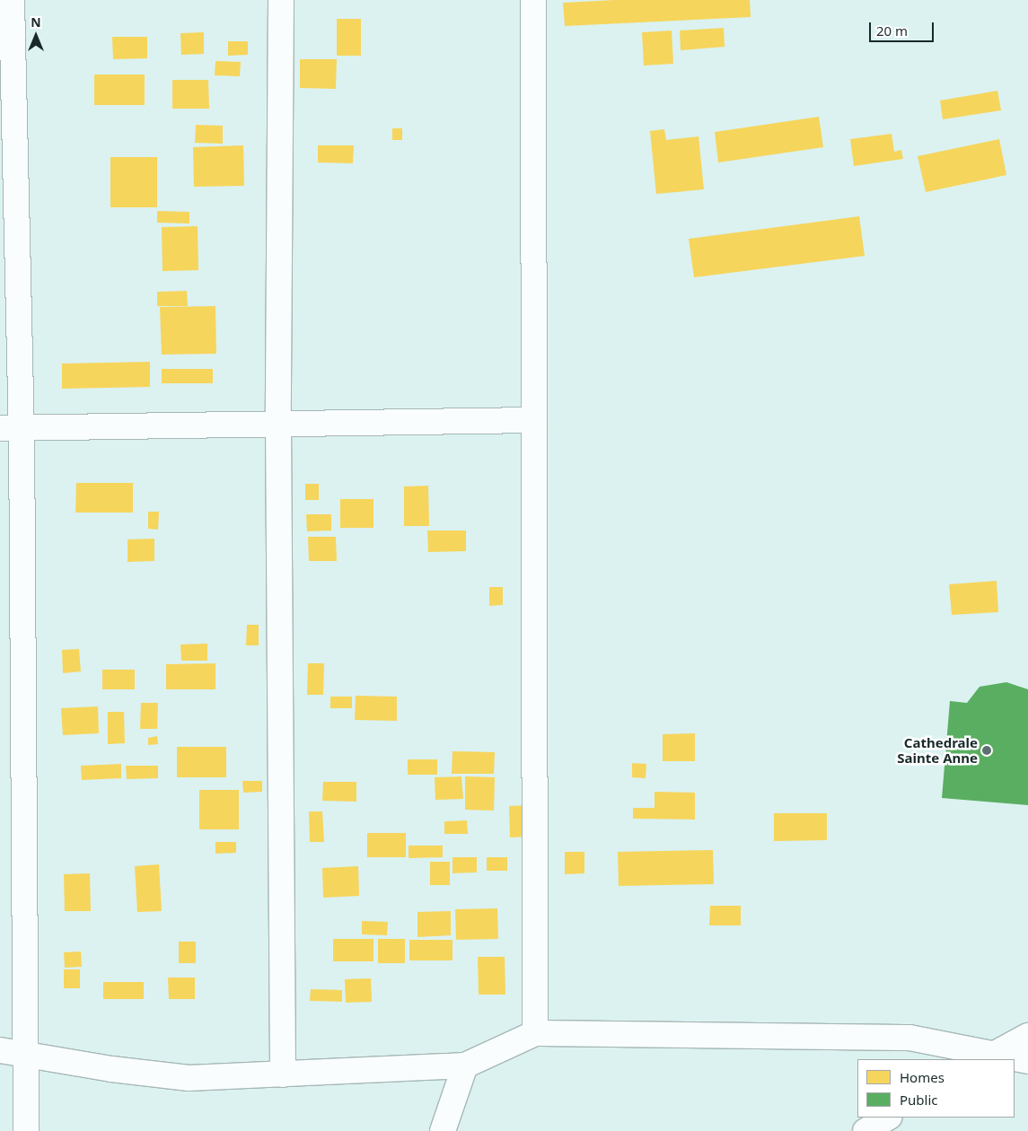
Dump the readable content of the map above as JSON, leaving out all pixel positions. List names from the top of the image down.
{
  "places": ["Cathedrale Sainte Anne"],
  "legend": ["Homes", "Public"],
  "scale_bar": "20 m",
  "north": "top"
}
